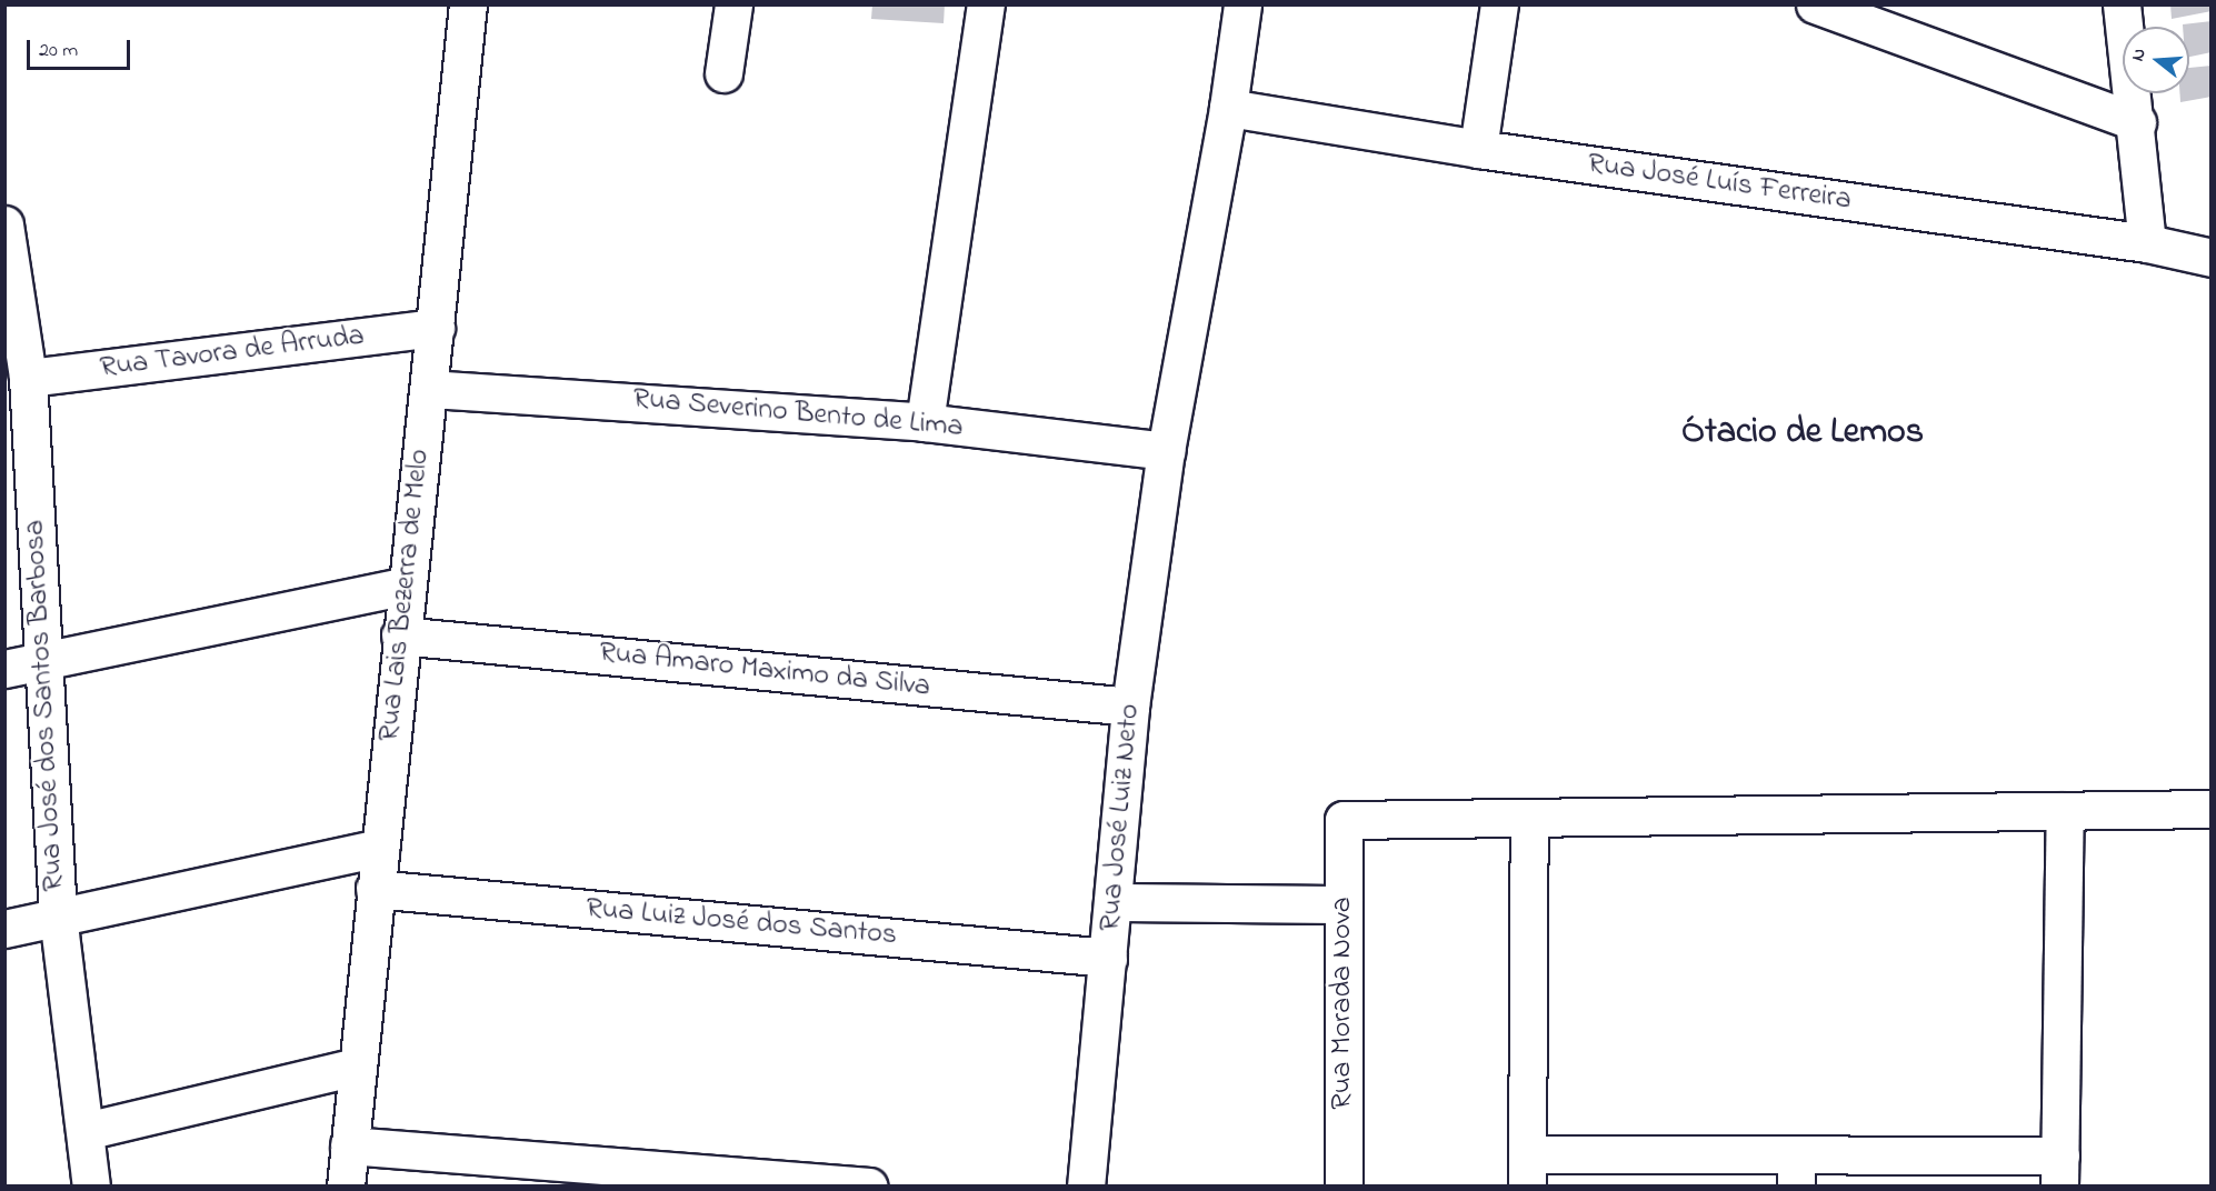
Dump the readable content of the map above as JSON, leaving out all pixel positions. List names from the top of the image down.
{
  "streets": {
    "street": [
      "Rua José Luís Ferreira",
      "Rua Tavora de Arruda",
      "Rua Severino Bento de Lima",
      "Rua Lais Bezerra de Melo",
      "Rua Amaro Maximo da Silva",
      "Rua José dos Santos Barbosa",
      "Rua José Luiz Neto",
      "Rua Luiz José dos Santos",
      "Rua Morada Nova"
    ]
  },
  "crossings": [
    ["Rua José Luís Ferreira", "Rua José Luiz Neto"],
    ["Rua Tavora de Arruda", "Rua Lais Bezerra de Melo"],
    ["Rua Tavora de Arruda", "Rua José dos Santos Barbosa"],
    ["Rua Severino Bento de Lima", "Rua Lais Bezerra de Melo"],
    ["Rua Severino Bento de Lima", "Rua José Luiz Neto"],
    ["Rua Lais Bezerra de Melo", "Rua Amaro Maximo da Silva"],
    ["Rua Lais Bezerra de Melo", "Rua Luiz José dos Santos"],
    ["Rua Amaro Maximo da Silva", "Rua José Luiz Neto"],
    ["Rua José Luiz Neto", "Rua Luiz José dos Santos"]
  ],
  "districts": ["Ótacio de Lemos"],
  "scale_bar": "20 m",
  "north": "left"
}
